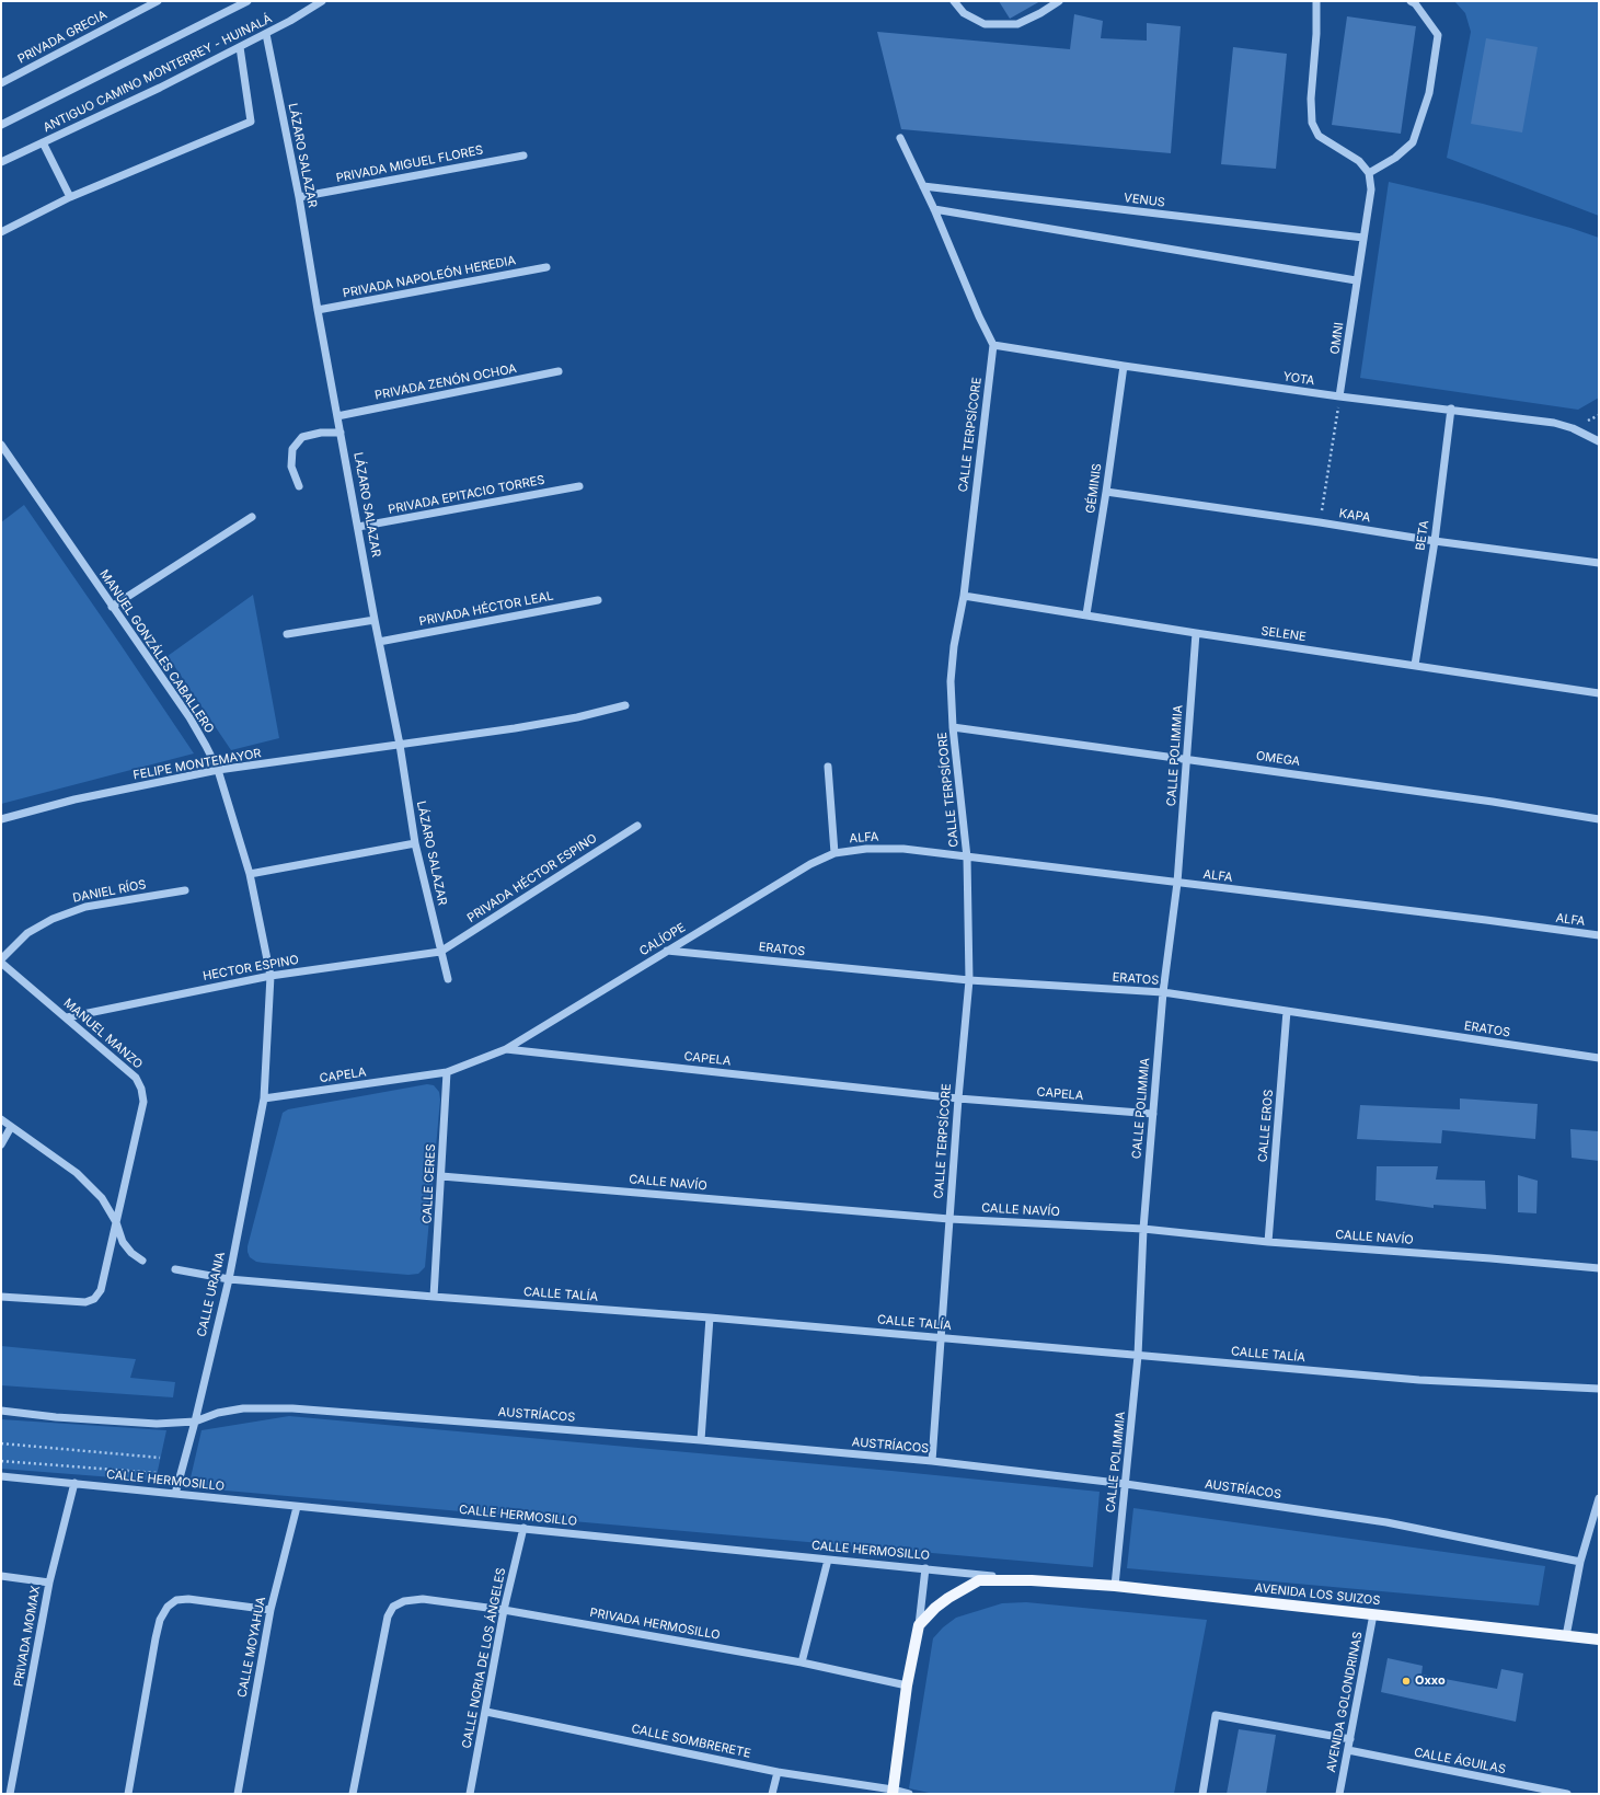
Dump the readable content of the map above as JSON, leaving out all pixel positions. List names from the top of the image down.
{
  "streets": {
    "main road": ["AVENIDA LOS SUIZOS"],
    "street": [
      "PRIVADA GRECIA",
      "ANTIGUO CAMINO MONTERREY - HUINALÁ",
      "LÁZARO SALAZAR",
      "PRIVADA MIGUEL FLORES",
      "VENUS",
      "PRIVADA NAPOLEÓN HEREDIA",
      "OMNI",
      "YOTA",
      "PRIVADA ZENÓN OCHOA",
      "CALLE TERPSÍCORE",
      "GÉMINIS",
      "PRIVADA EPITACIO TORRES",
      "KAPA",
      "BETA",
      "PRIVADA HÉCTOR LEAL",
      "SELENE",
      "MANUEL GONZÁLES CABALLERO",
      "CALLE POLIMMIA",
      "OMEGA",
      "FELIPE MONTEMAYOR",
      "ALFA",
      "PRIVADA HÉCTOR ESPINO",
      "DANIEL RÍOS",
      "CALÍOPE",
      "ERATOS",
      "HECTOR ESPINO",
      "MANUEL MANZO",
      "CAPELA",
      "CALLE EROS",
      "CALLE NAVÍO",
      "CALLE CERES",
      "CALLE URANIA",
      "CALLE TALÍA",
      "AUSTRÍACOS",
      "CALLE HERMOSILLO",
      "PRIVADA HERMOSILLO",
      "PRIVADA MOMAX",
      "CALLE MOYAHUA",
      "CALLE NORIA DE LOS ÁNGELES",
      "AVENIDA GOLONDRINAS",
      "CALLE SOMBRERETE",
      "CALLE ÁGUILAS"
    ]
  },
  "crossings": [
    ["ANTIGUO CAMINO MONTERREY - HUINALÁ", "LÁZARO SALAZAR"],
    ["LÁZARO SALAZAR", "PRIVADA MIGUEL FLORES"],
    ["LÁZARO SALAZAR", "PRIVADA NAPOLEÓN HEREDIA"],
    ["LÁZARO SALAZAR", "PRIVADA ZENÓN OCHOA"],
    ["LÁZARO SALAZAR", "PRIVADA EPITACIO TORRES"],
    ["LÁZARO SALAZAR", "PRIVADA HÉCTOR LEAL"],
    ["LÁZARO SALAZAR", "FELIPE MONTEMAYOR"],
    ["LÁZARO SALAZAR", "PRIVADA HÉCTOR ESPINO"],
    ["LÁZARO SALAZAR", "HECTOR ESPINO"],
    ["VENUS", "OMNI"],
    ["OMNI", "YOTA"],
    ["YOTA", "CALLE TERPSÍCORE"],
    ["YOTA", "GÉMINIS"],
    ["YOTA", "BETA"],
    ["CALLE TERPSÍCORE", "SELENE"],
    ["CALLE TERPSÍCORE", "OMEGA"],
    ["CALLE TERPSÍCORE", "ALFA"],
    ["CALLE TERPSÍCORE", "ERATOS"],
    ["CALLE TERPSÍCORE", "CAPELA"],
    ["CALLE TERPSÍCORE", "CALLE NAVÍO"],
    ["CALLE TERPSÍCORE", "CALLE TALÍA"],
    ["CALLE TERPSÍCORE", "AUSTRÍACOS"],
    ["GÉMINIS", "KAPA"],
    ["GÉMINIS", "SELENE"],
    ["KAPA", "BETA"],
    ["BETA", "SELENE"],
    ["SELENE", "CALLE POLIMMIA"],
    ["MANUEL GONZÁLES CABALLERO", "FELIPE MONTEMAYOR"],
    ["MANUEL GONZÁLES CABALLERO", "HECTOR ESPINO"],
    ["MANUEL GONZÁLES CABALLERO", "CAPELA"],
    ["MANUEL GONZÁLES CABALLERO", "CALLE URANIA"],
    ["CALLE POLIMMIA", "OMEGA"],
    ["CALLE POLIMMIA", "ALFA"],
    ["CALLE POLIMMIA", "ERATOS"],
    ["CALLE POLIMMIA", "CAPELA"],
    ["CALLE POLIMMIA", "CALLE NAVÍO"],
    ["CALLE POLIMMIA", "CALLE TALÍA"],
    ["CALLE POLIMMIA", "AUSTRÍACOS"],
    ["CALLE POLIMMIA", "AVENIDA LOS SUIZOS"],
    ["ALFA", "CALÍOPE"],
    ["PRIVADA HÉCTOR ESPINO", "HECTOR ESPINO"],
    ["DANIEL RÍOS", "MANUEL MANZO"],
    ["CALÍOPE", "ERATOS"],
    ["CALÍOPE", "CAPELA"],
    ["ERATOS", "CALLE EROS"],
    ["HECTOR ESPINO", "MANUEL MANZO"],
    ["CAPELA", "CALLE CERES"],
    ["CAPELA", "CALLE URANIA"],
    ["CALLE EROS", "CALLE NAVÍO"],
    ["CALLE NAVÍO", "CALLE CERES"],
    ["CALLE CERES", "CALLE TALÍA"],
    ["CALLE URANIA", "CALLE TALÍA"],
    ["CALLE URANIA", "AUSTRÍACOS"],
    ["CALLE URANIA", "CALLE HERMOSILLO"],
    ["CALLE HERMOSILLO", "AVENIDA LOS SUIZOS"],
    ["CALLE HERMOSILLO", "PRIVADA MOMAX"],
    ["CALLE HERMOSILLO", "CALLE MOYAHUA"],
    ["CALLE HERMOSILLO", "CALLE NORIA DE LOS ÁNGELES"],
    ["AVENIDA LOS SUIZOS", "AVENIDA GOLONDRINAS"],
    ["PRIVADA HERMOSILLO", "CALLE NORIA DE LOS ÁNGELES"],
    ["CALLE NORIA DE LOS ÁNGELES", "CALLE SOMBRERETE"],
    ["AVENIDA GOLONDRINAS", "CALLE ÁGUILAS"]
  ],
  "places": ["Oxxo"]
}
